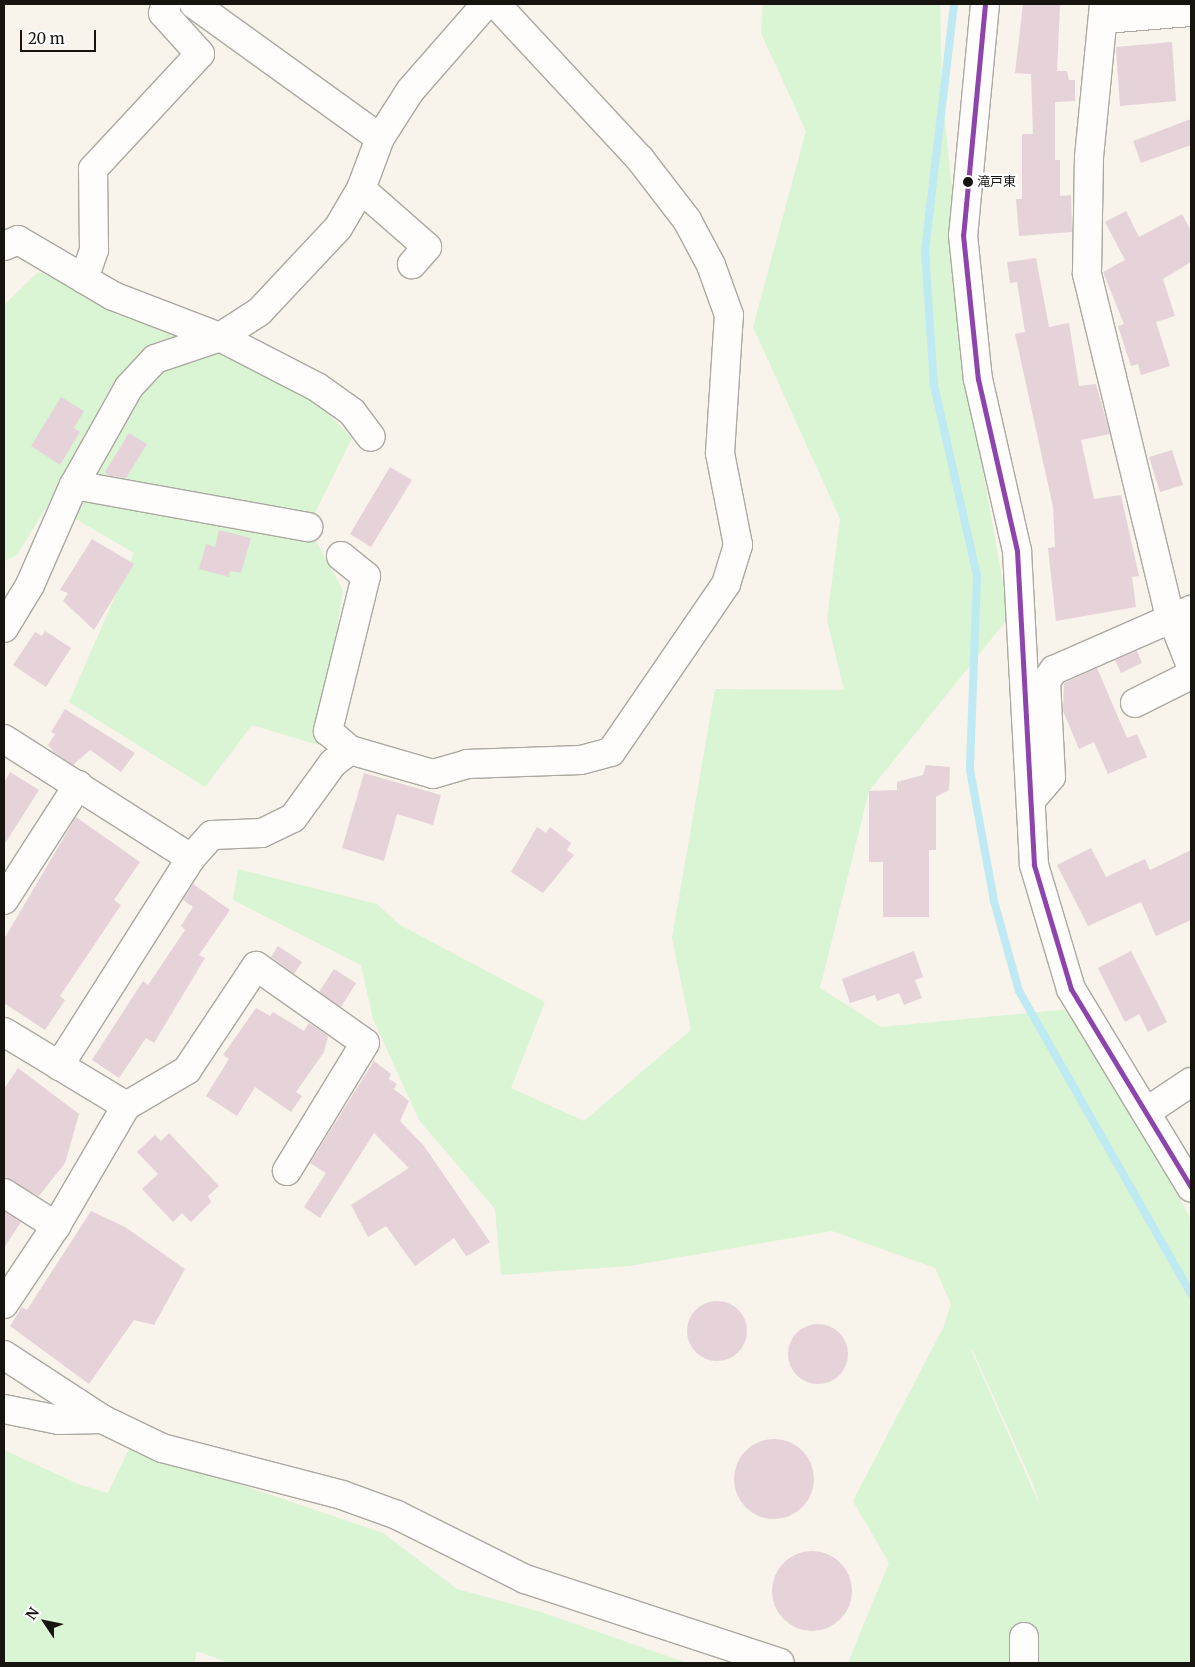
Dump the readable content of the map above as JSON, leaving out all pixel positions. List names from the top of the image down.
{
  "places": ["滝戸東"],
  "scale_bar": "20 m",
  "north": "top left"
}
